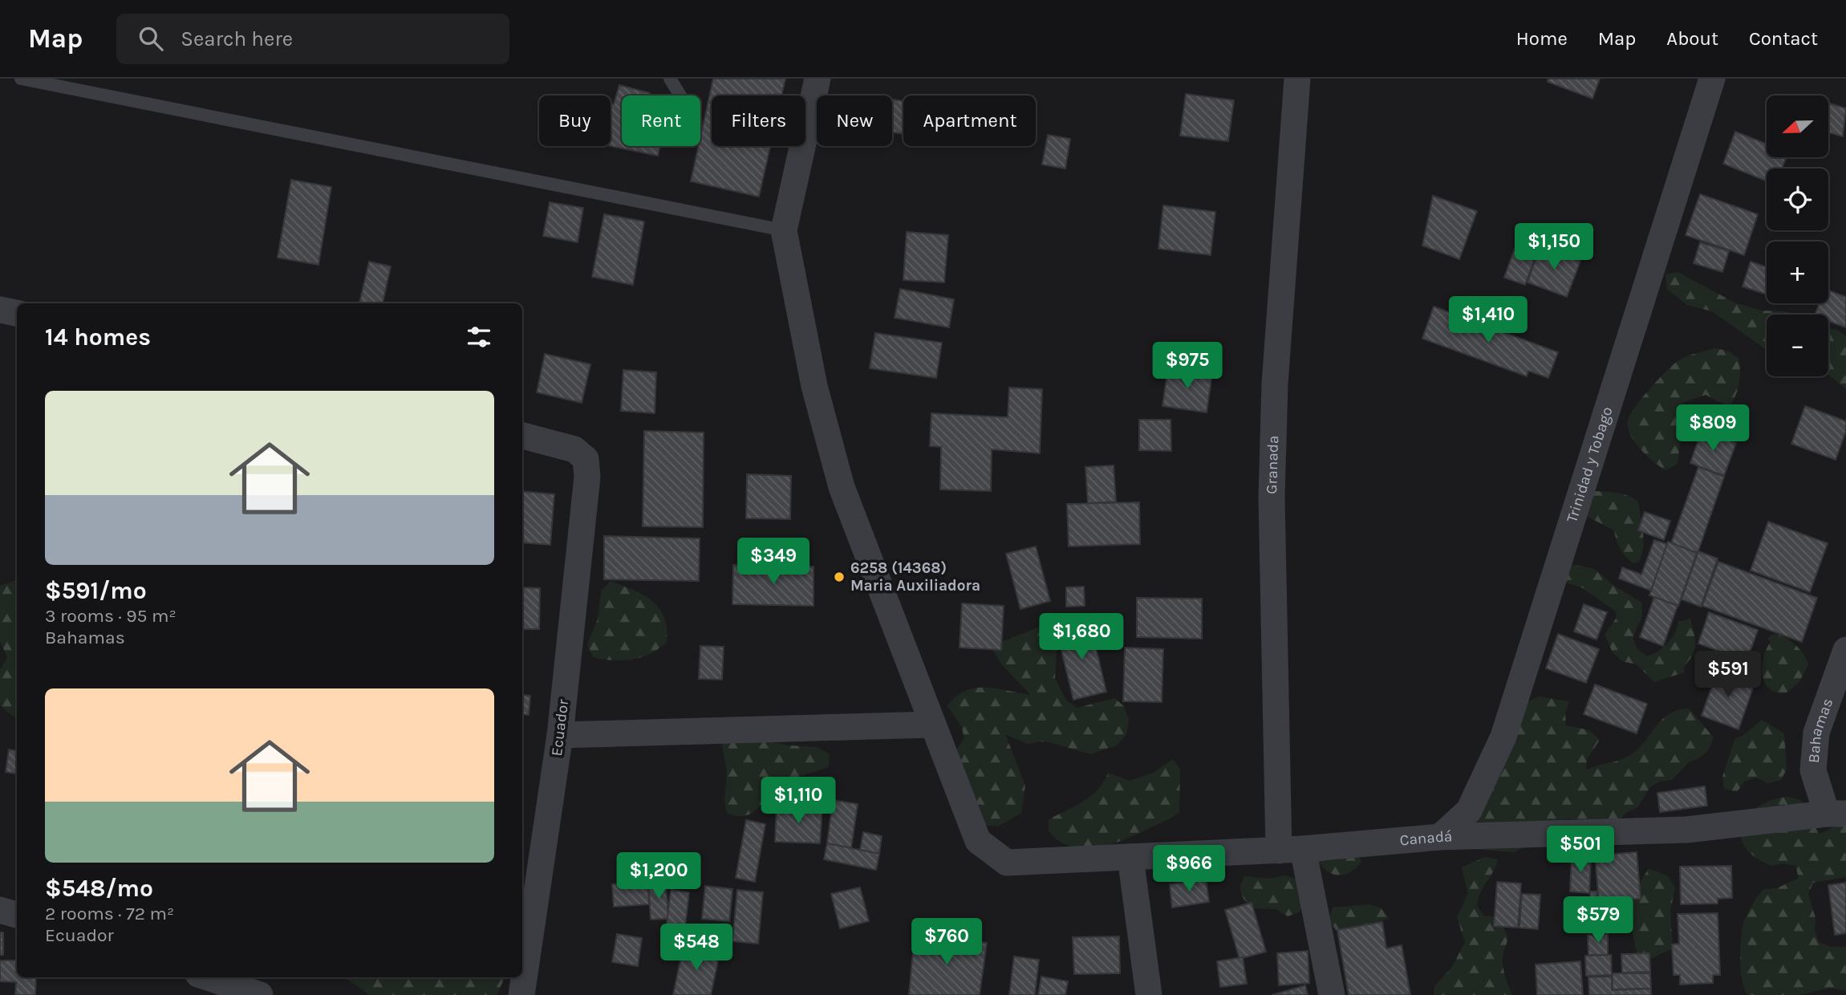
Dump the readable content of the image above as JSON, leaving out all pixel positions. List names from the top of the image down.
{
  "streets": {
    "street": [
      "Granada",
      "Trinidad y Tobago",
      "Ecuador",
      "Bahamas",
      "Canadá"
    ]
  },
  "crossings": [
    ["Granada", "Canadá"],
    ["Trinidad y Tobago", "Canadá"],
    ["Bahamas", "Canadá"]
  ],
  "places": ["6258 (14368) Maria Auxiliadora"],
  "north": "left",
  "page": {
    "header": "Map",
    "search": "Search here",
    "nav": [
      "Home",
      "Map",
      "About",
      "Contact"
    ],
    "map_buttons": ["+", "−"],
    "chip": [
      "Buy",
      "Rent",
      "Filters",
      "New",
      "Apartment"
    ],
    "price": [
      "$1,150",
      "$1,410",
      "$975",
      "$809",
      "$349",
      "$1,680",
      "$591",
      "$1,110",
      "$501",
      "$966",
      "$1,200",
      "$579",
      "$760",
      "$548"
    ],
    "heading": "14 homes",
    "list": [
      {
        "name": "$591/mo",
        "note": "3 rooms · 95 m² · Bahamas"
      },
      {
        "name": "$548/mo",
        "note": "2 rooms · 72 m² · Ecuador"
      }
    ]
  }
}
